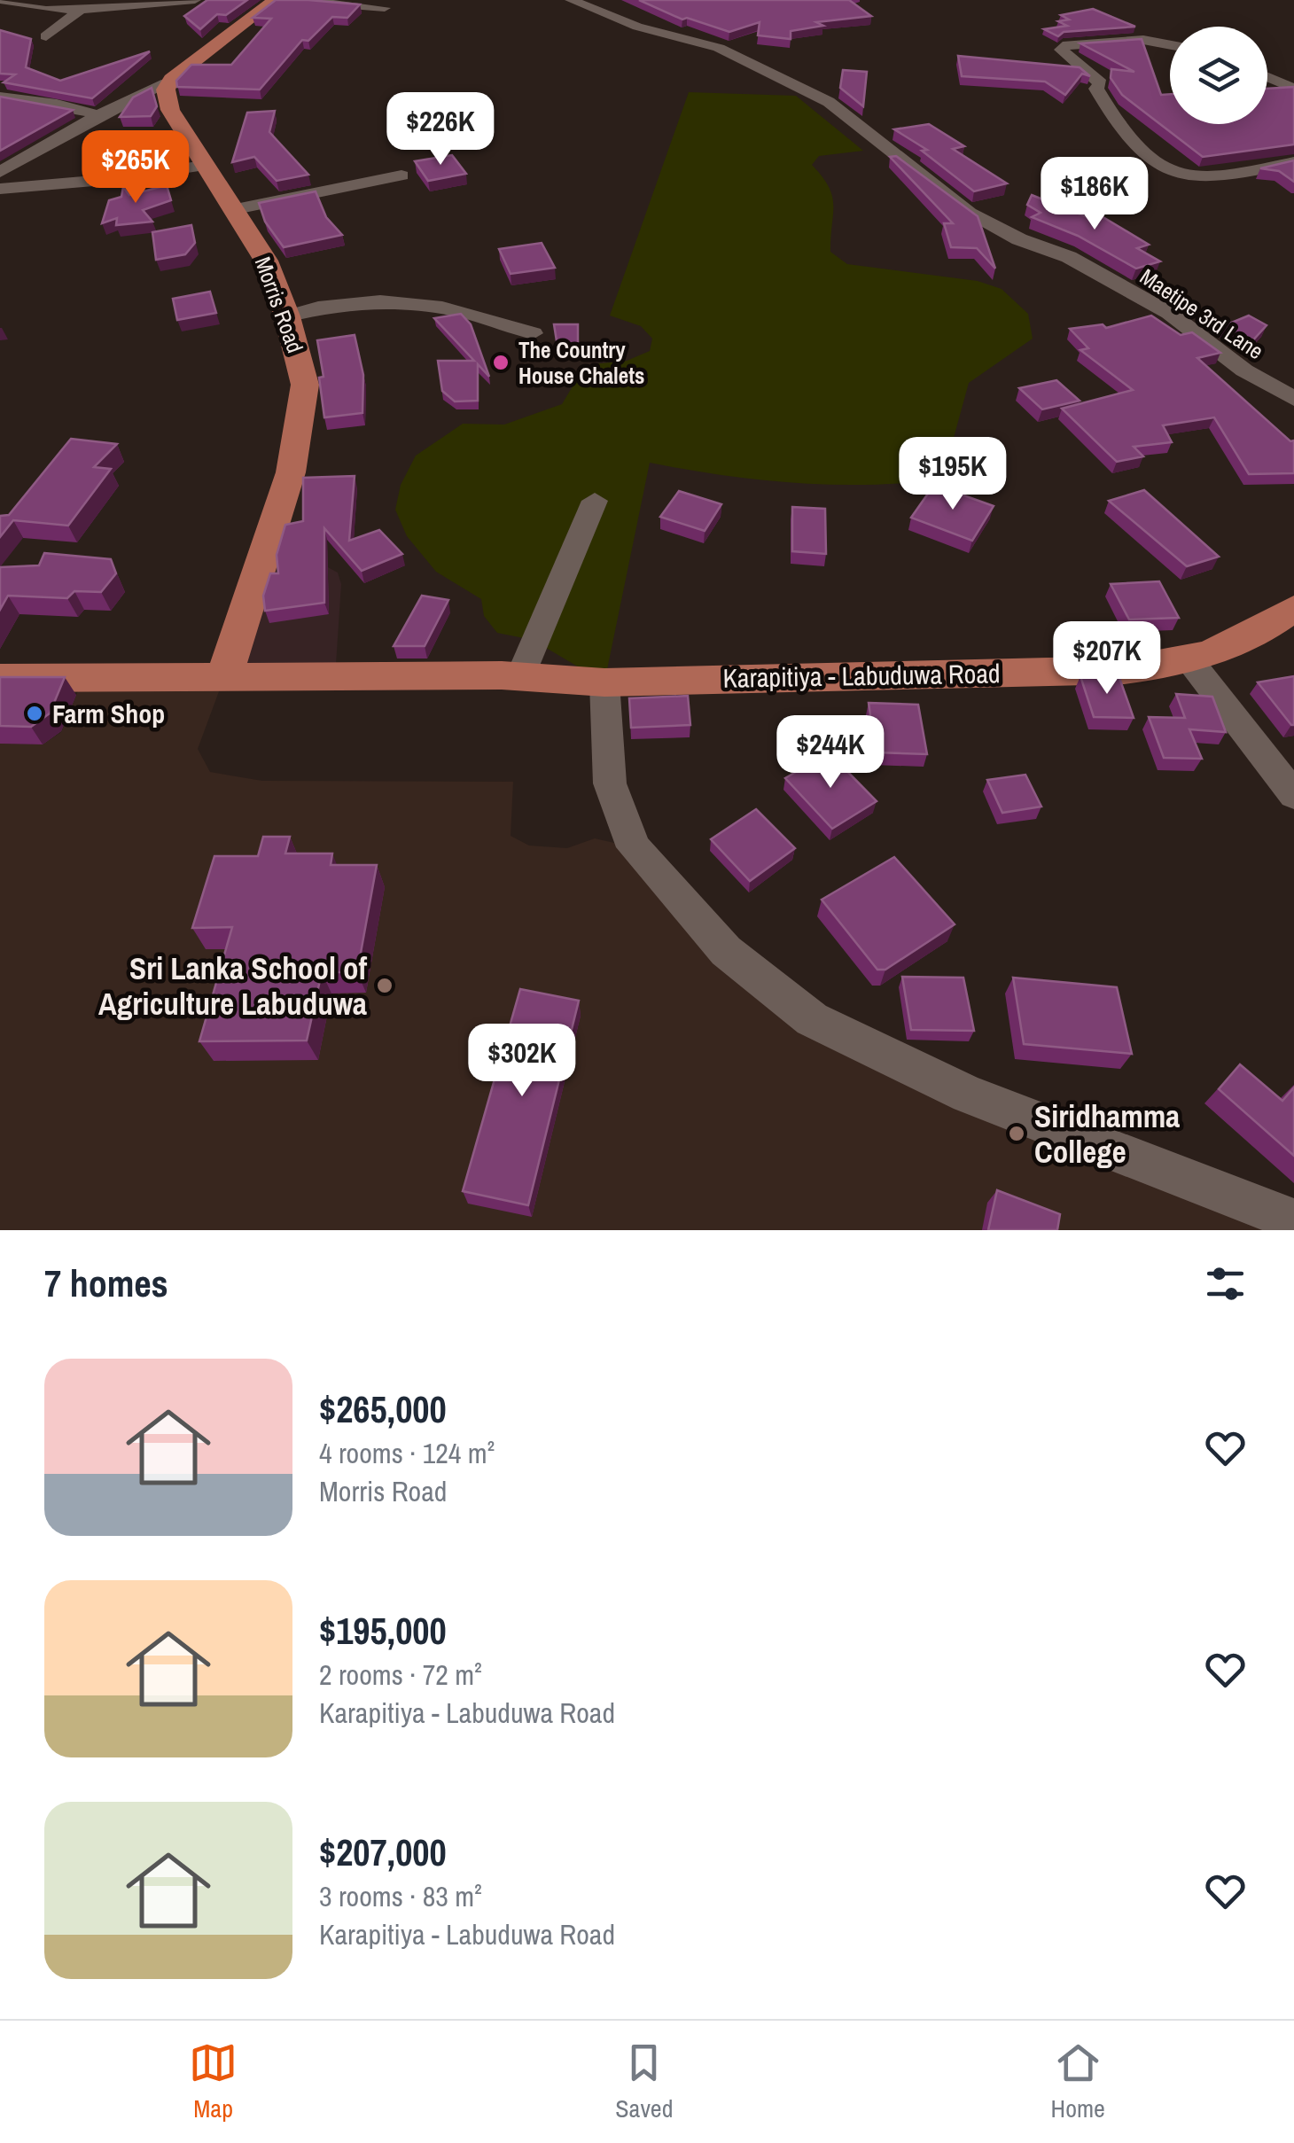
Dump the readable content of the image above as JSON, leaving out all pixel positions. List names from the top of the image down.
{
  "streets": {
    "main road": ["Morris Road", "Karapitiya - Labuduwa Road"],
    "street": ["Maetipe 3rd Lane"]
  },
  "crossings": [
    ["Morris Road", "Karapitiya - Labuduwa Road"]
  ],
  "places": [
    "The Country House Chalets",
    "Farm Shop",
    "Sri Lanka School of Agriculture Labuduwa",
    "Siridhamma College"
  ],
  "page": {
    "price": [
      "$226K",
      "$265K",
      "$186K",
      "$195K",
      "$207K",
      "$244K",
      "$302K"
    ],
    "heading": "7 homes",
    "list": [
      {
        "name": "$265,000",
        "note": "4 rooms · 124 m² · Morris Road"
      },
      {
        "name": "$195,000",
        "note": "2 rooms · 72 m² · Karapitiya - Labuduwa Road"
      },
      {
        "name": "$207,000",
        "note": "3 rooms · 83 m² · Karapitiya - Labuduwa Road"
      }
    ],
    "tabs": ["Map", "Saved", "Home"]
  }
}
